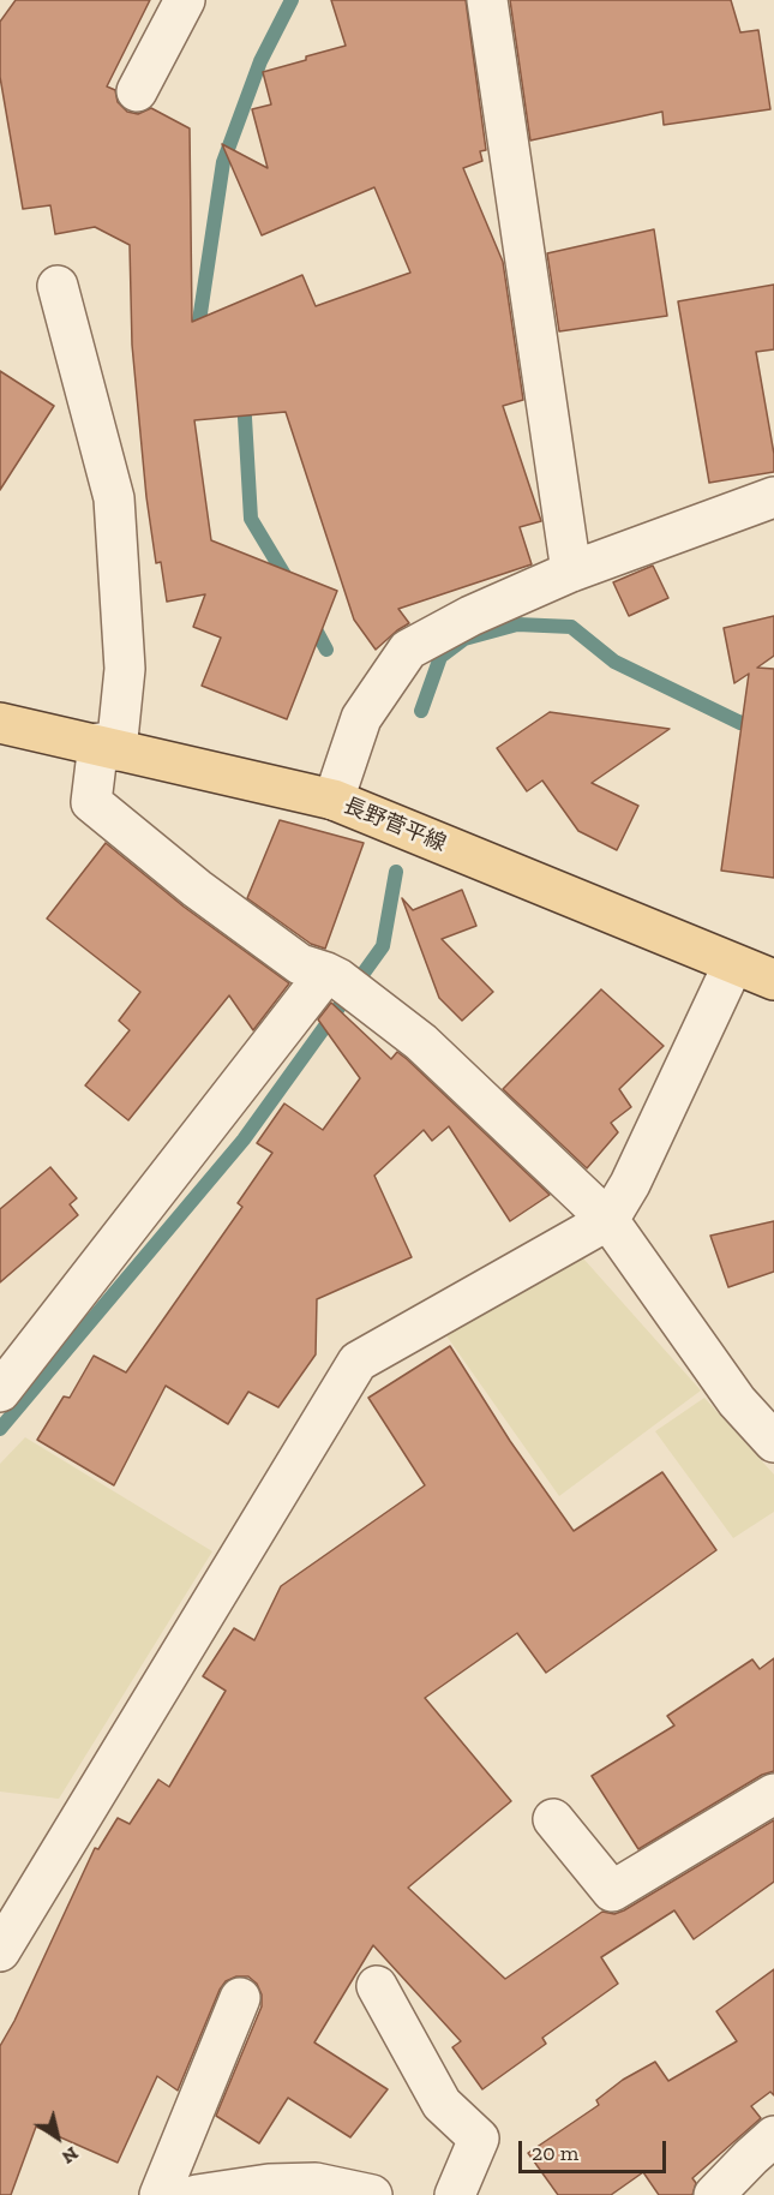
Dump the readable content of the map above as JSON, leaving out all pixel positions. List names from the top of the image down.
{
  "streets": {
    "main road": ["長野菅平線"]
  },
  "scale_bar": "20 m",
  "north": "bottom right"
}
